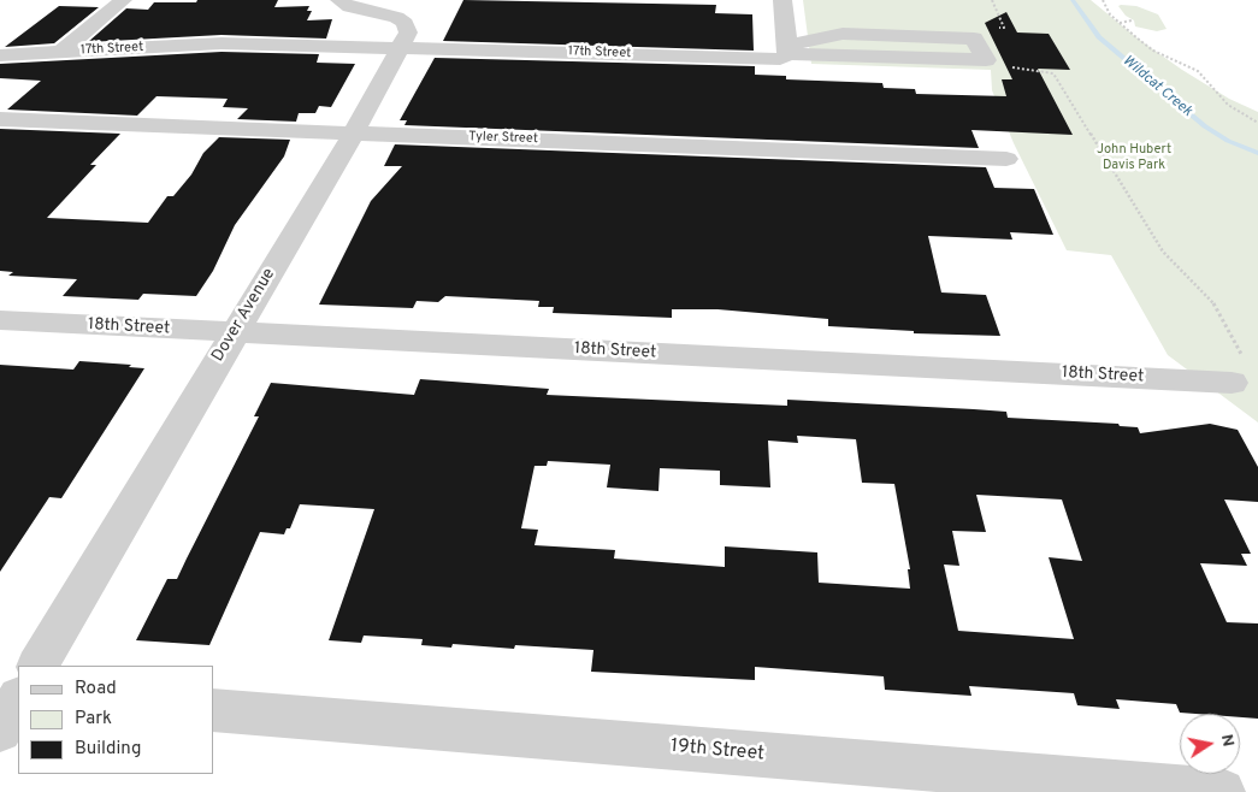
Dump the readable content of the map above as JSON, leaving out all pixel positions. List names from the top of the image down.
{
  "streets": {
    "street": [
      "17th Street",
      "Tyler Street",
      "Dover Avenue",
      "18th Street",
      "19th Street"
    ]
  },
  "crossings": [
    ["17th Street", "Dover Avenue"],
    ["Tyler Street", "Dover Avenue"],
    ["Dover Avenue", "18th Street"]
  ],
  "water": ["Wildcat Creek"],
  "parks": ["John Hubert Davis Park"],
  "legend": ["Road", "Park", "Building"],
  "north": "right"
}
